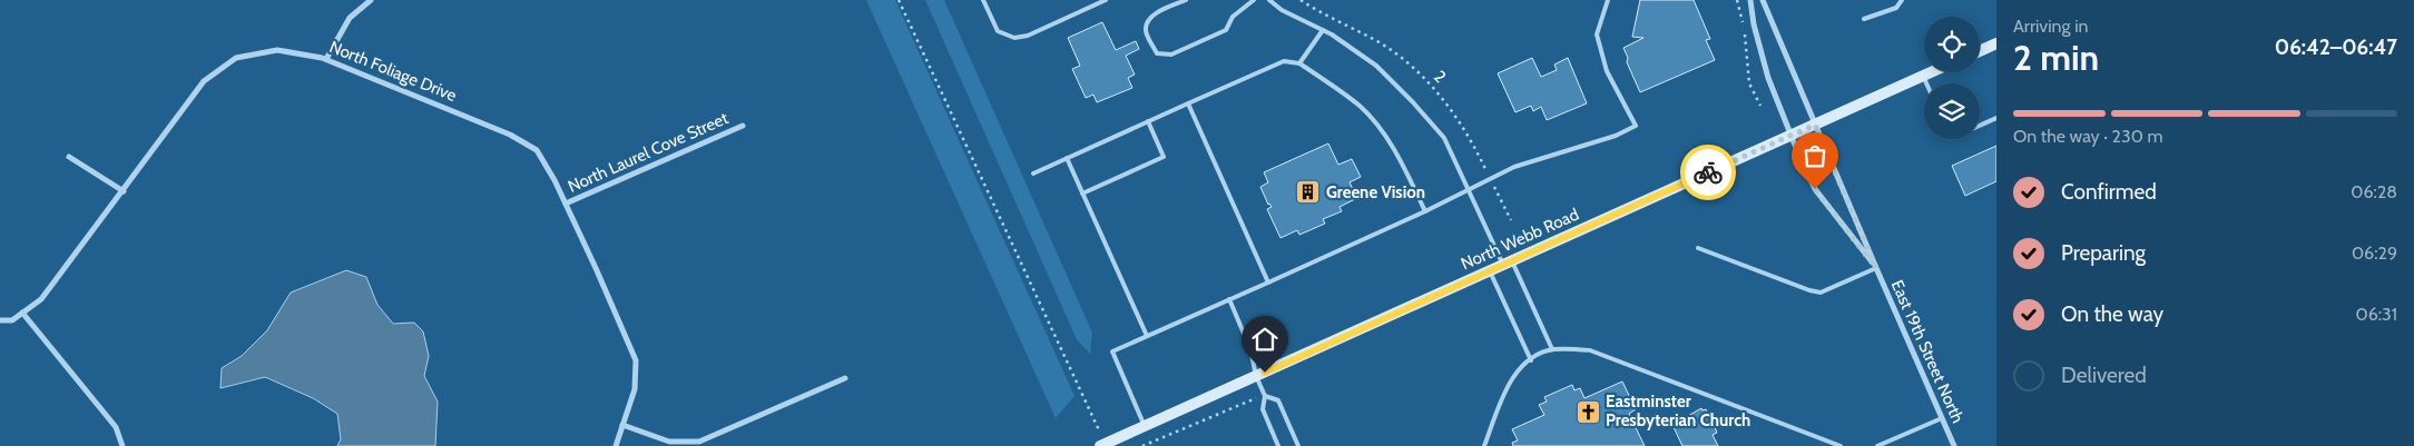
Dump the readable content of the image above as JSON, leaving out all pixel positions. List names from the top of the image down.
{
  "streets": {
    "main road": ["North Webb Road"],
    "street": ["North Foliage Drive", "North Laurel Cove Street", "East 19th Street North"],
    "path": ["2"]
  },
  "crossings": [
    ["North Foliage Drive", "North Laurel Cove Street"],
    ["North Webb Road", "East 19th Street North"]
  ],
  "places": {
    "building": ["Greene Vision"],
    "church": ["Eastminster Presbyterian Church"]
  },
  "page": {
    "heading": ["2 min", "Arriving in", "06:42–06:47"],
    "bar": "On the way · 230 m",
    "list": [
      ["Confirmed", "06:28"],
      ["Preparing", "06:29"],
      ["On the way", "06:31"],
      "Delivered"
    ]
  }
}
